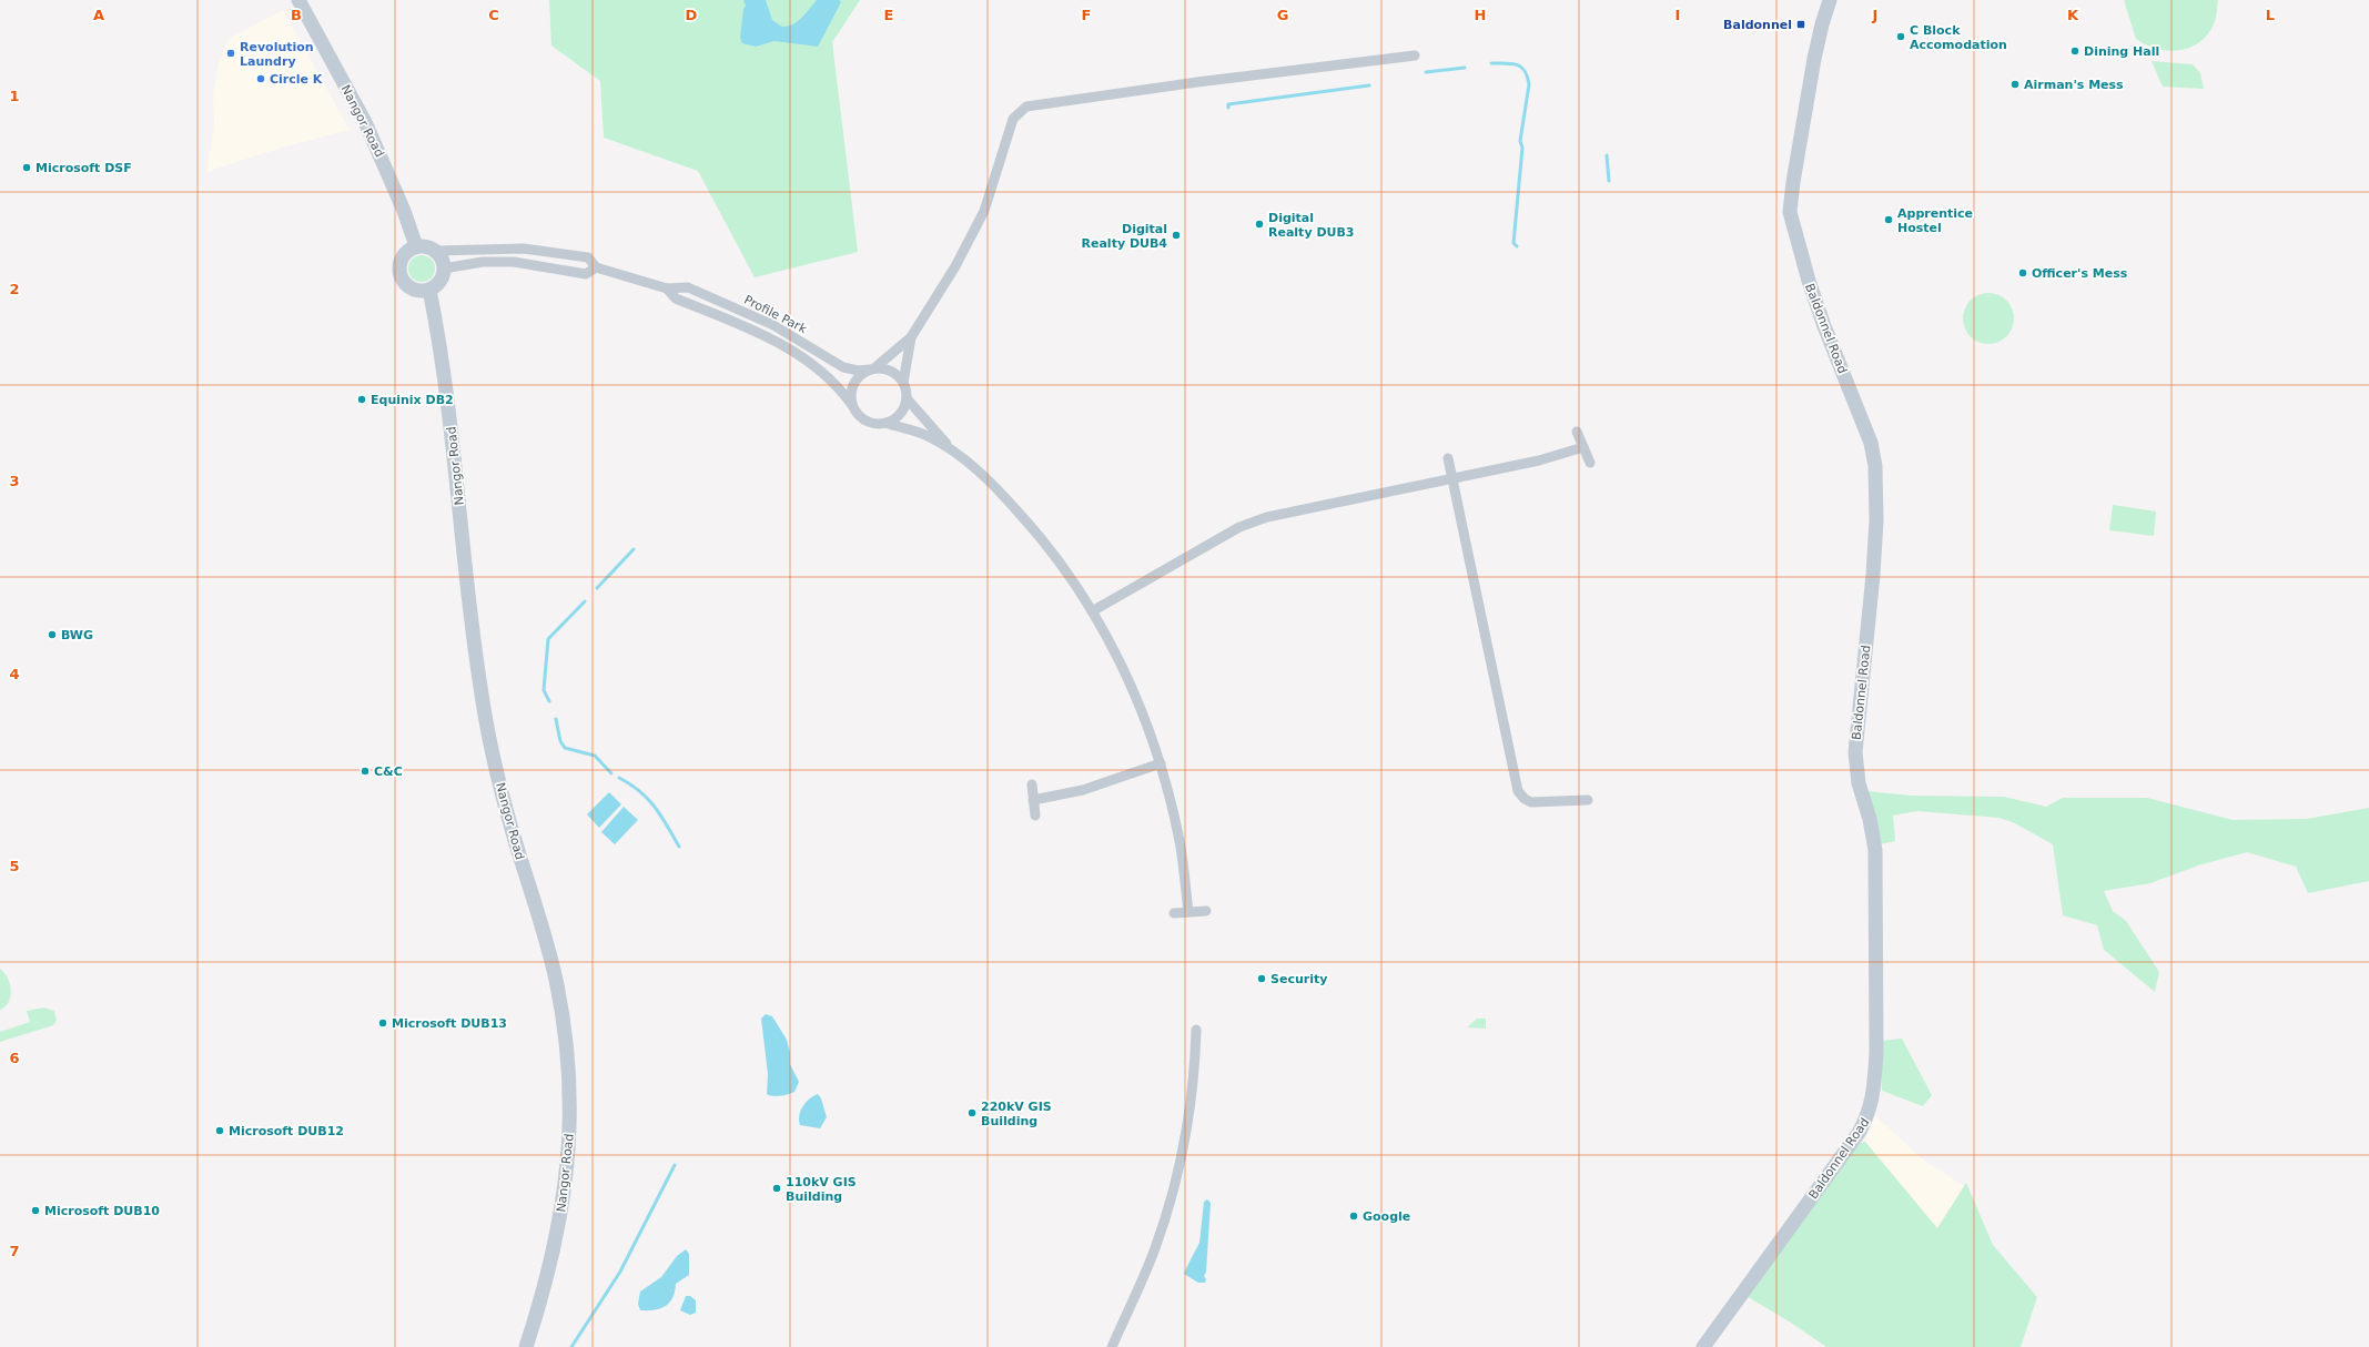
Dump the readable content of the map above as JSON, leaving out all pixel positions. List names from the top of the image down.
{
  "streets": {
    "main road": ["Nangor Road", "Baldonnel Road"],
    "street": ["Profile Park"]
  },
  "crossings": [
    ["Nangor Road", "Profile Park"]
  ],
  "places": {
    "transit": ["Baldonnel"],
    "other": [
      "C Block Accomodation",
      "Dining Hall",
      "Revolution Laundry",
      "Circle K",
      "Airman's Mess",
      "Microsoft DSF",
      "Apprentice Hostel",
      "Digital Realty DUB3",
      "Digital Realty DUB4",
      "Officer's Mess",
      "Equinix DB2",
      "BWG",
      "C&C",
      "Security",
      "Microsoft DUB13",
      "220kV GIS Building",
      "Microsoft DUB12",
      "110kV GIS Building",
      "Microsoft DUB10",
      "Google"
    ]
  },
  "grid": {
    "columns": [
      "A",
      "B",
      "C",
      "D",
      "E",
      "F",
      "G",
      "H",
      "I",
      "J",
      "K",
      "L"
    ],
    "rows": [
      "1",
      "2",
      "3",
      "4",
      "5",
      "6",
      "7"
    ]
  }
}
